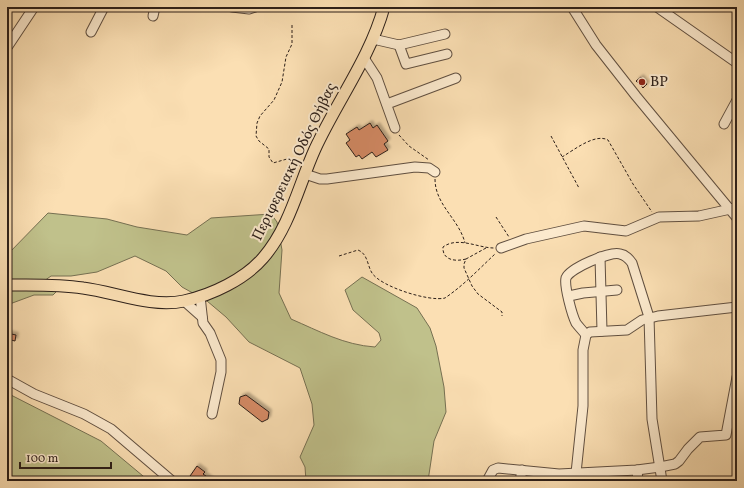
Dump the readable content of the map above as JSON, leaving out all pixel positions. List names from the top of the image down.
{
  "streets": {
    "main road": ["Περιφερειακή Οδός Θήβας"]
  },
  "places": ["BP"],
  "scale_bar": "100 m"
}
